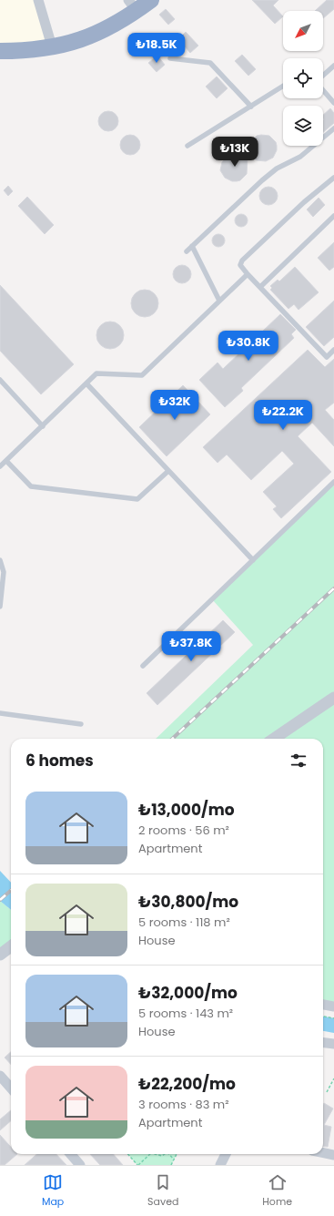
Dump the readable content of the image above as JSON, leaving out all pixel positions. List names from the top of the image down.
{
  "north": "bottom left",
  "page": {
    "price": [
      "₺18.5K",
      "₺13K",
      "₺30.8K",
      "₺32K",
      "₺22.2K",
      "₺37.8K"
    ],
    "heading": "6 homes",
    "list": [
      {
        "name": "₺13,000/mo",
        "note": "2 rooms · 56 m² · Apartment"
      },
      {
        "name": "₺30,800/mo",
        "note": "5 rooms · 118 m² · House"
      },
      {
        "name": "₺32,000/mo",
        "note": "5 rooms · 143 m² · House"
      },
      {
        "name": "₺22,200/mo",
        "note": "3 rooms · 83 m² · Apartment"
      }
    ],
    "tabs": ["Map", "Saved", "Home"]
  }
}
